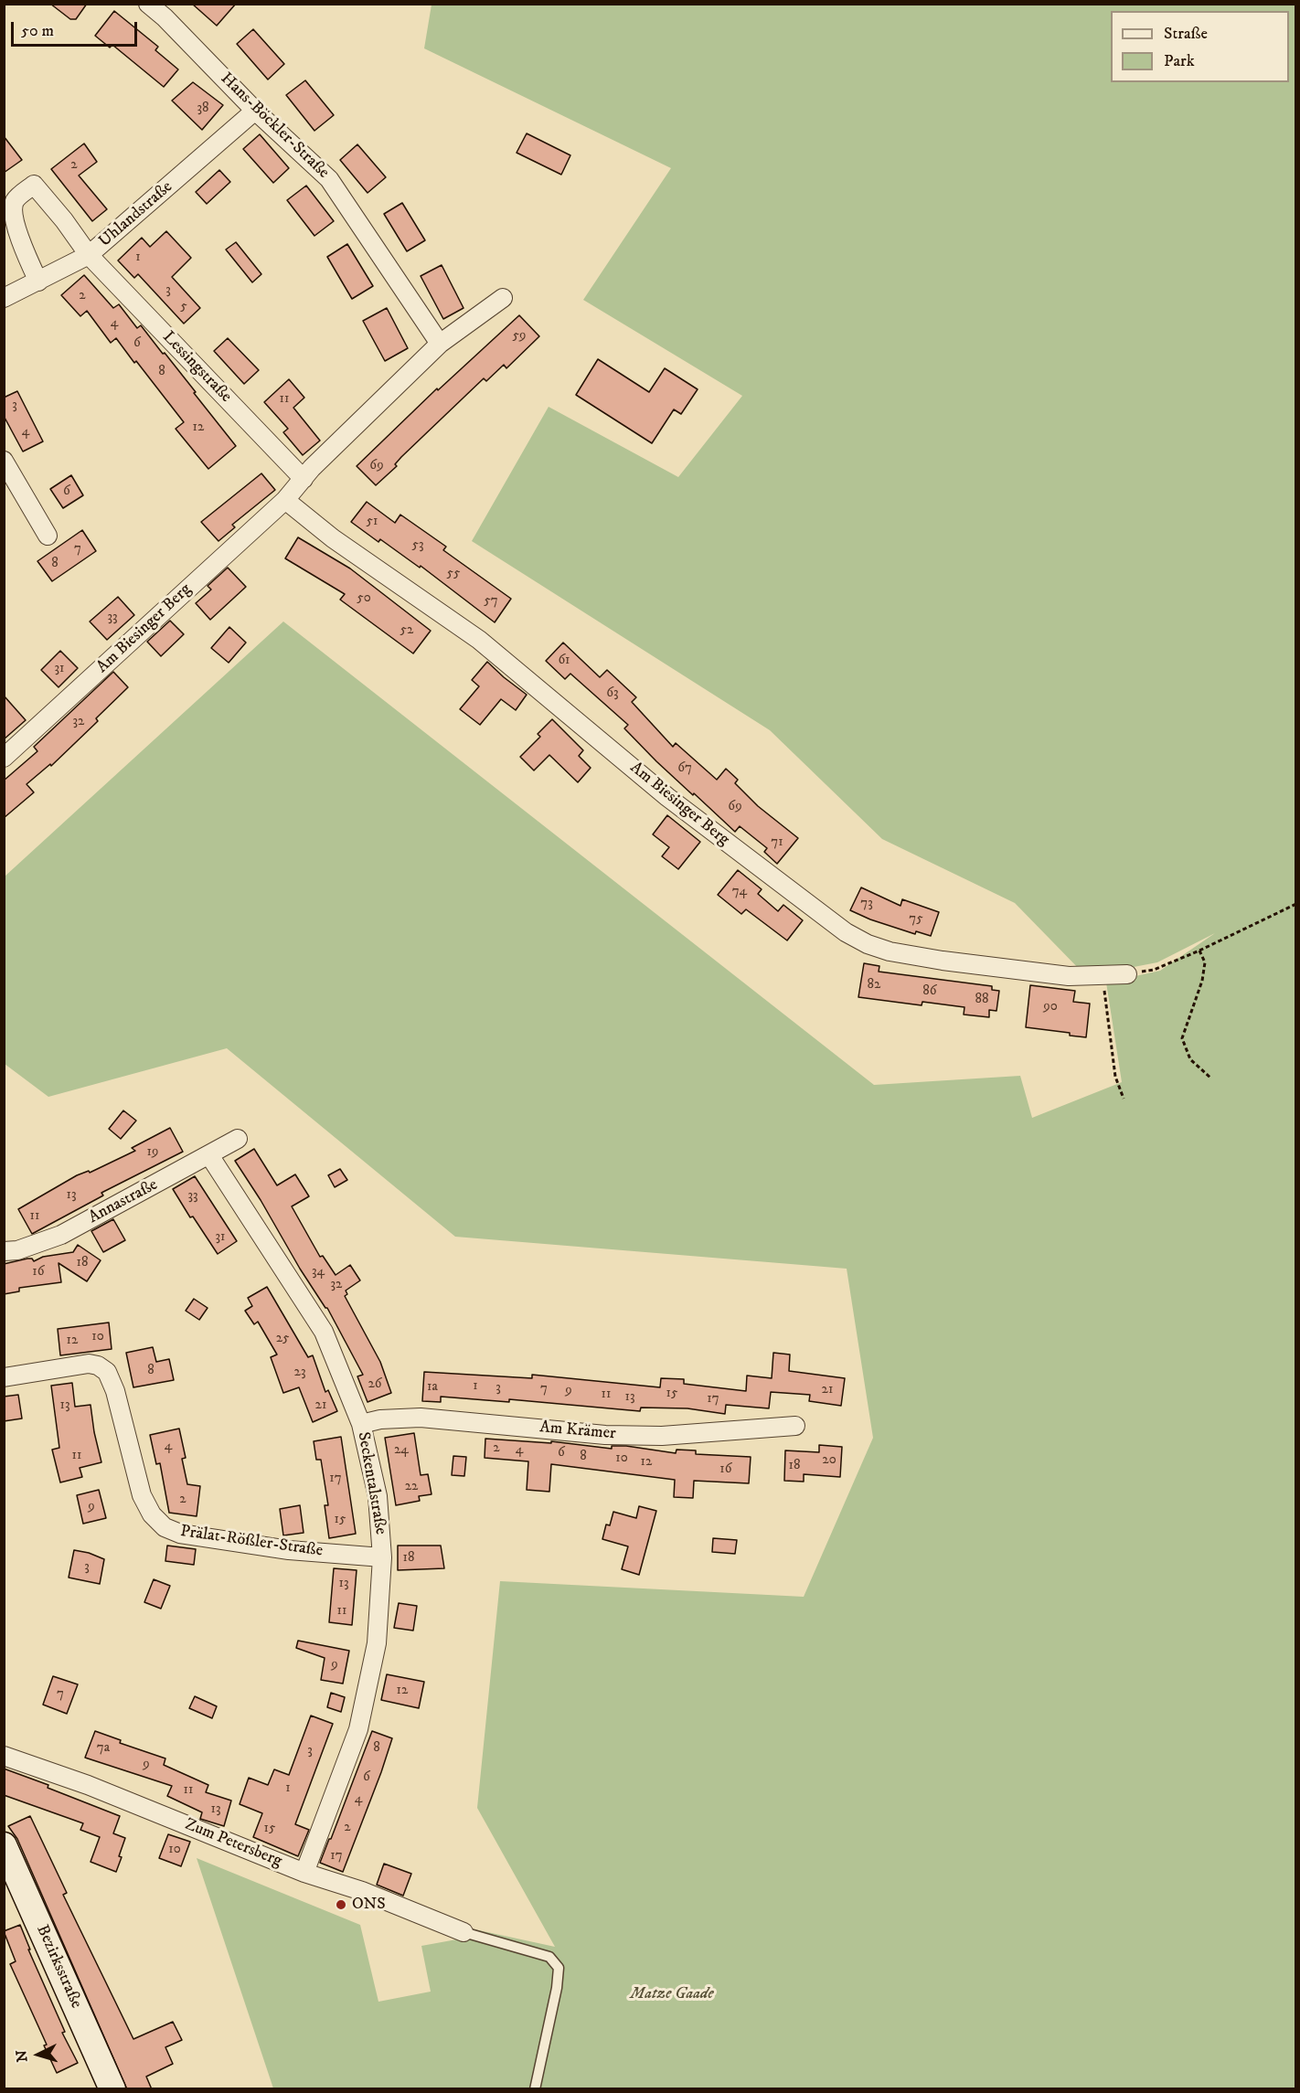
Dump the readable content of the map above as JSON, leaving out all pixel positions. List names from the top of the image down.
{
  "streets": {
    "main road": ["Bezirksstraße"],
    "street": [
      "Hans-Böckler-Straße",
      "Uhlandstraße",
      "Lessingstraße",
      "Am Biesinger Berg",
      "Annastraße",
      "Am Krämer",
      "Seckentalstraße",
      "Prälat-Rößler-Straße",
      "Zum Petersberg"
    ]
  },
  "crossings": [
    ["Hans-Böckler-Straße", "Uhlandstraße"],
    ["Uhlandstraße", "Lessingstraße"],
    ["Lessingstraße", "Am Biesinger Berg"],
    ["Annastraße", "Seckentalstraße"],
    ["Am Krämer", "Seckentalstraße"],
    ["Seckentalstraße", "Prälat-Rößler-Straße"],
    ["Seckentalstraße", "Zum Petersberg"]
  ],
  "parks": ["Matze Gaade"],
  "places": ["ONS"],
  "house_numbers": [
    "38",
    "2",
    "1",
    "3",
    "2",
    "5",
    "4",
    "59",
    "6",
    "8",
    "11",
    "3",
    "12",
    "4",
    "69",
    "6",
    "51",
    "53",
    "7",
    "8",
    "55",
    "50",
    "57",
    "33",
    "52",
    "61",
    "31",
    "63",
    "32",
    "67",
    "69",
    "71",
    "74",
    "73",
    "75",
    "82",
    "86",
    "88",
    "90",
    "19",
    "13",
    "33",
    "11",
    "31",
    "18",
    "16",
    "34",
    "32",
    "10",
    "25",
    "12",
    "8",
    "23",
    "26",
    "1",
    "1a",
    "3",
    "7",
    "21",
    "9",
    "15",
    "11",
    "13",
    "17",
    "13",
    "21",
    "4",
    "2",
    "24",
    "4",
    "6",
    "11",
    "8",
    "10",
    "20",
    "12",
    "18",
    "16",
    "17",
    "22",
    "2",
    "9",
    "15",
    "18",
    "3",
    "13",
    "11",
    "9",
    "12",
    "7",
    "7a",
    "8",
    "3",
    "9",
    "6",
    "1",
    "11",
    "4",
    "13",
    "2",
    "15",
    "10",
    "17"
  ],
  "legend": ["Straße", "Park"],
  "scale_bar": "50 m",
  "north": "left"
}
